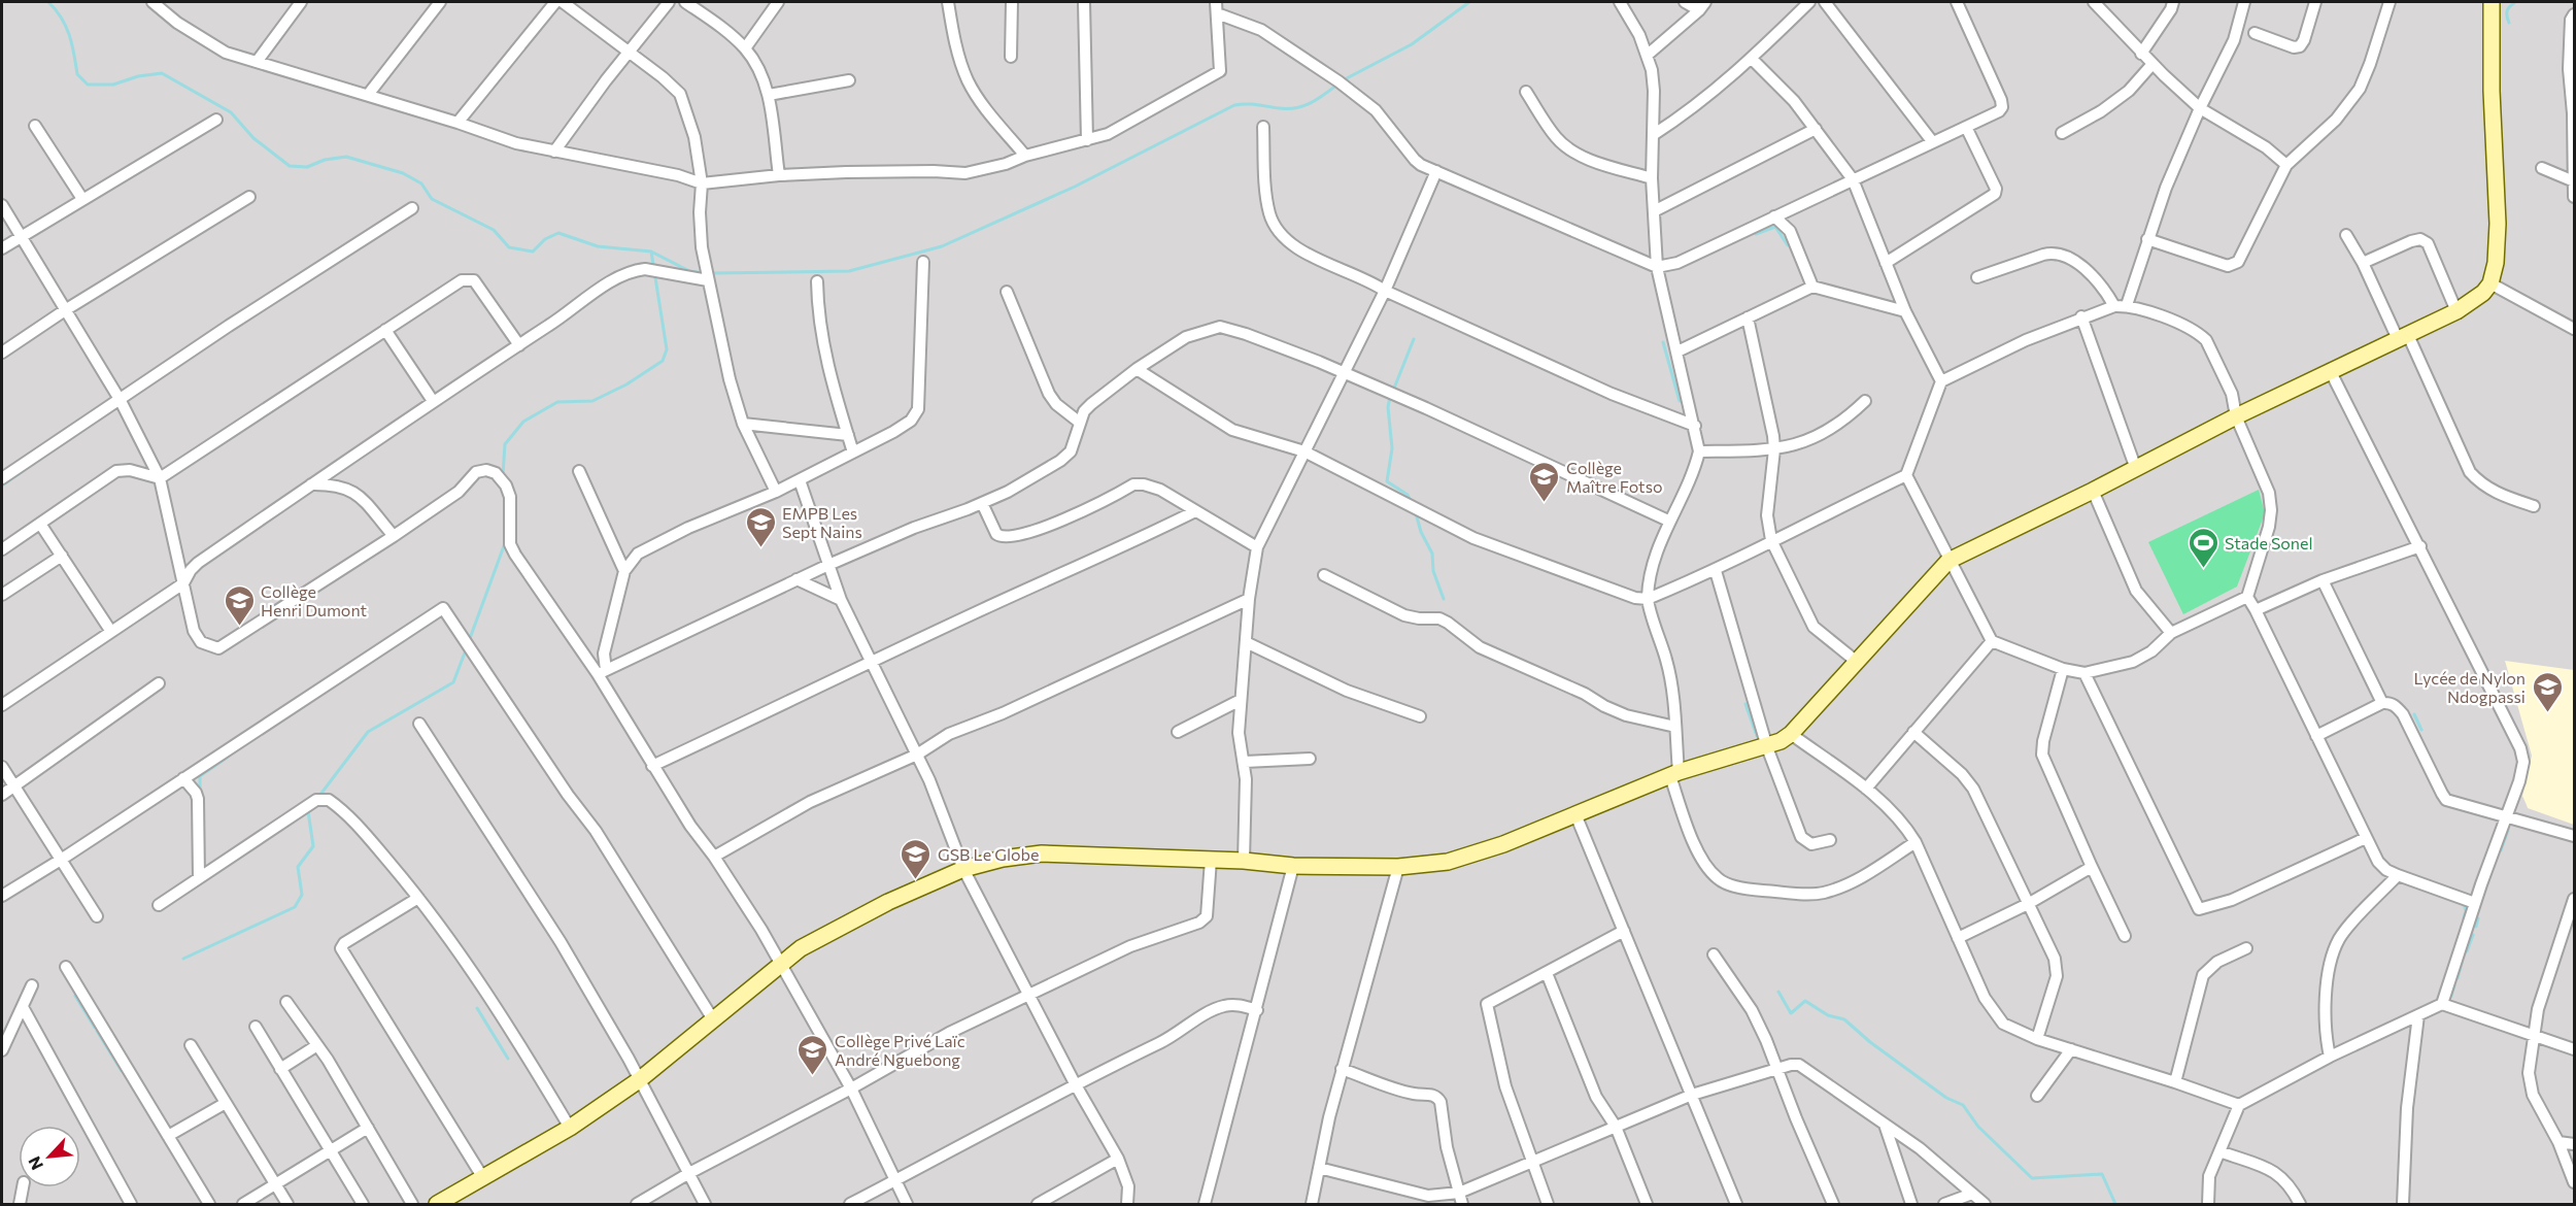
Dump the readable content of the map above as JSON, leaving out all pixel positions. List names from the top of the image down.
{
  "places": {
    "school or university": [
      "Collège Maître Fotso",
      "EMPB Les Sept Nains",
      "Collège Henri Dumont",
      "Lycée de Nylon Ndogpassi",
      "GSB Le Globe",
      "Collège Privé Laïc André Nguebong"
    ],
    "sports": ["Stade Sonel"]
  },
  "north": "bottom left"
}
